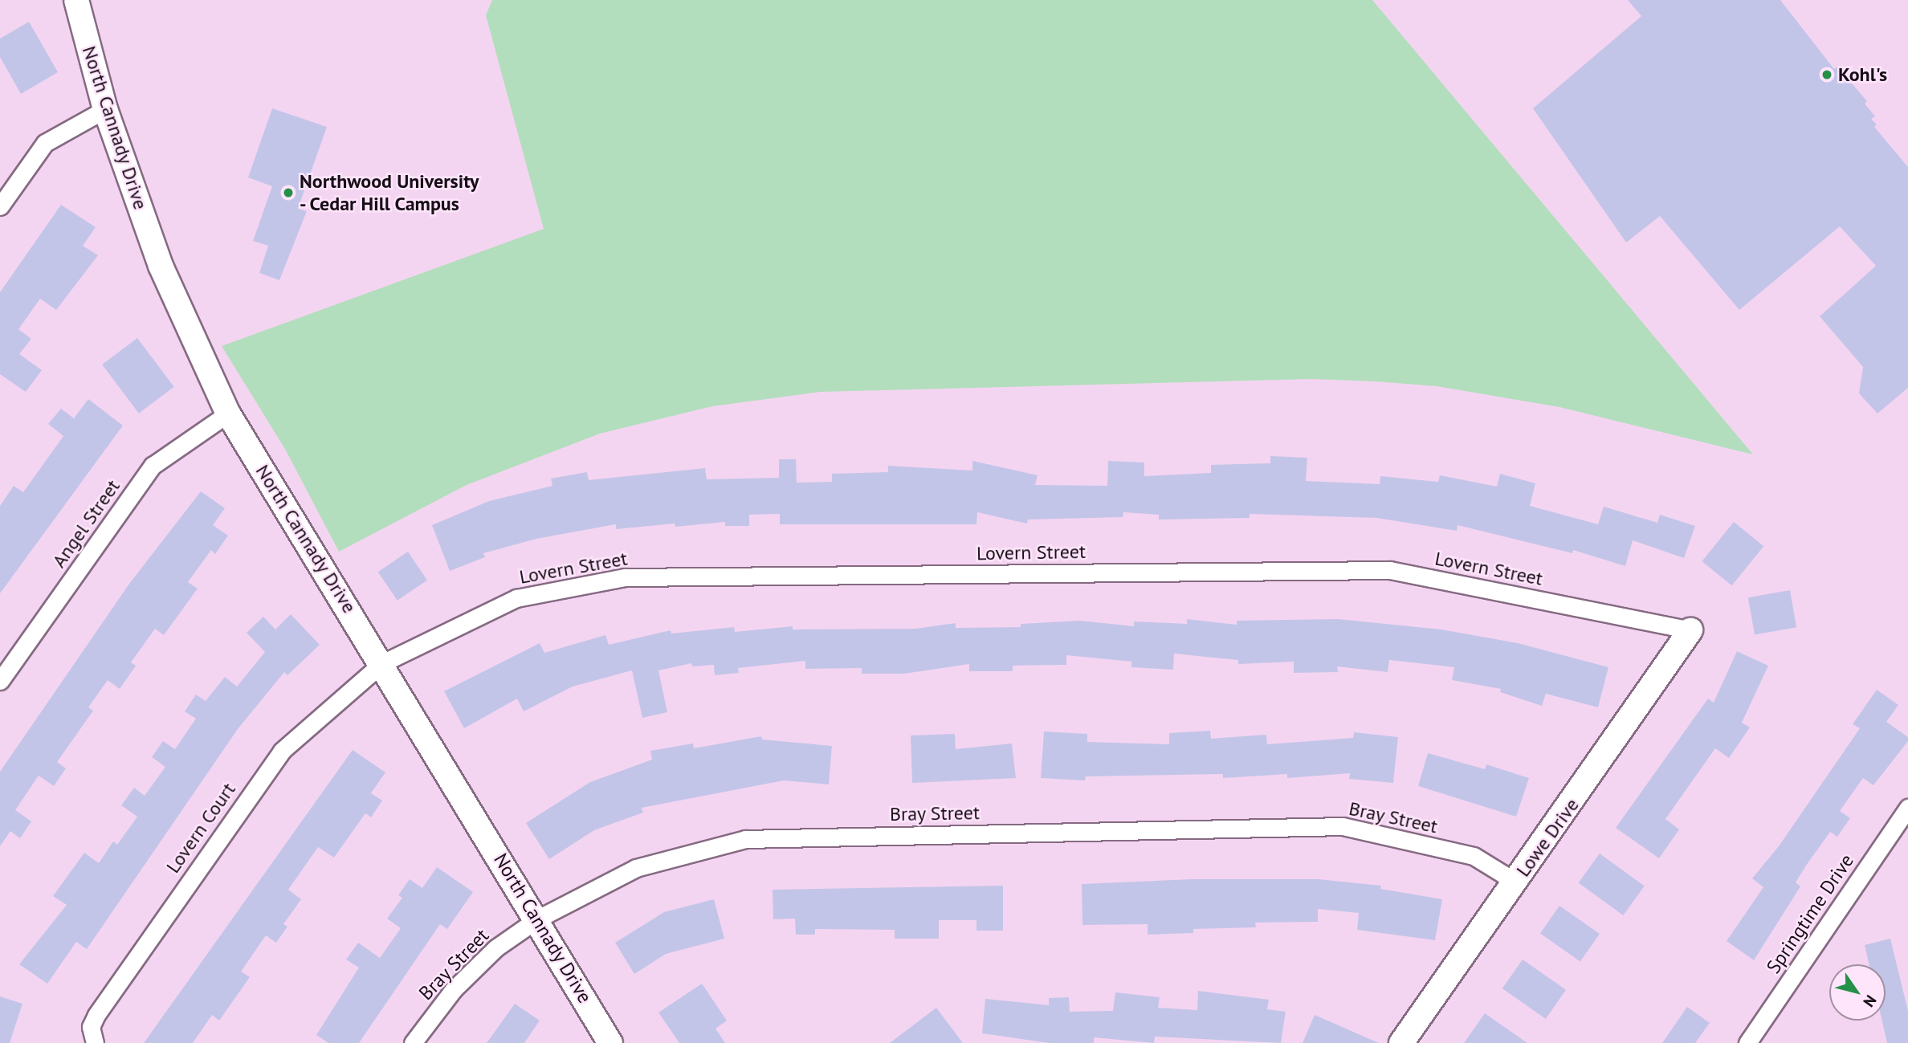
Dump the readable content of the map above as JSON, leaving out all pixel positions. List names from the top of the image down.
{
  "streets": {
    "street": [
      "North Cannady Drive",
      "Angel Street",
      "Lovern Street",
      "Bray Street",
      "Lovern Court",
      "Lowe Drive",
      "Springtime Drive"
    ]
  },
  "crossings": [
    ["North Cannady Drive", "Angel Street"],
    ["North Cannady Drive", "Lovern Street"],
    ["North Cannady Drive", "Bray Street"],
    ["North Cannady Drive", "Lovern Court"],
    ["Lovern Street", "Lovern Court"],
    ["Lovern Street", "Lowe Drive"],
    ["Bray Street", "Lowe Drive"]
  ],
  "places": ["Kohl's", "Northwood University - Cedar Hill Campus"],
  "north": "bottom right"
}
